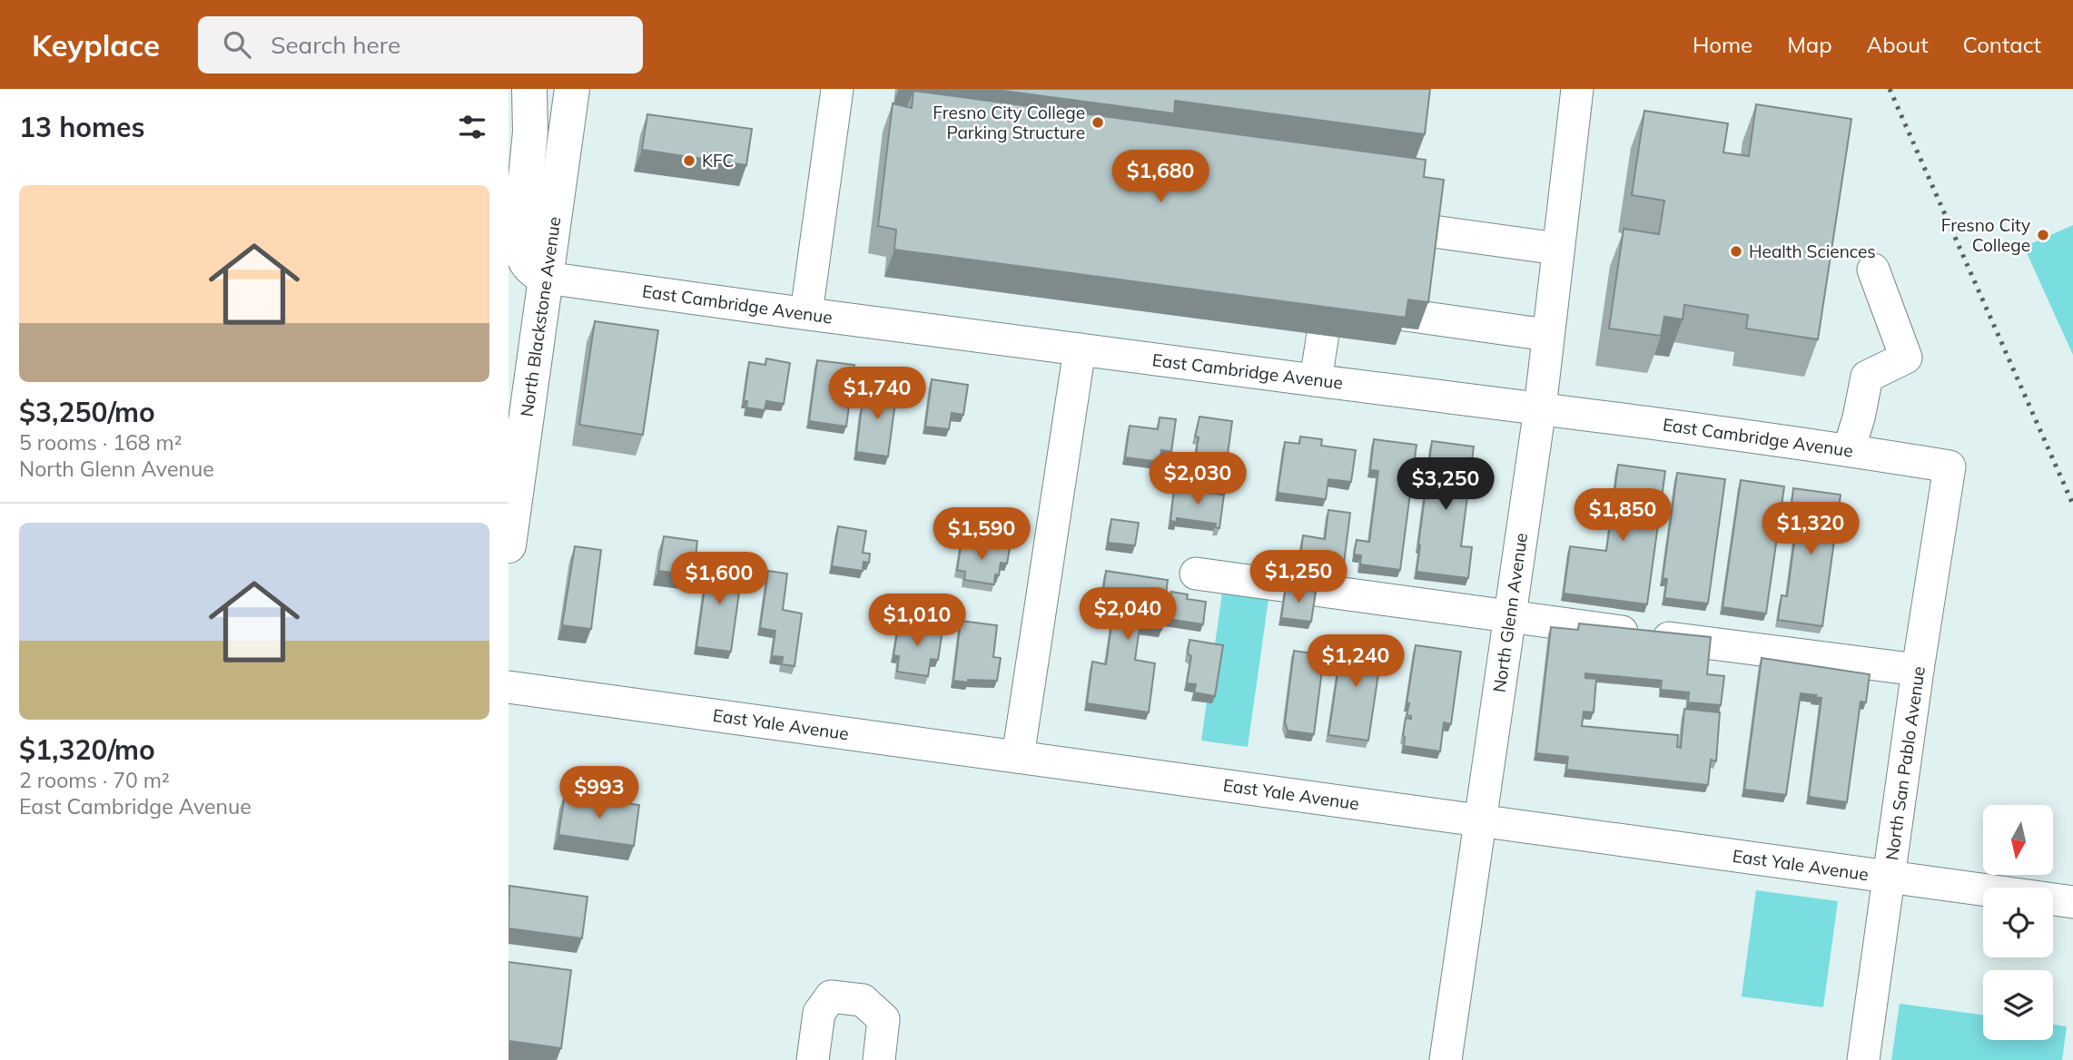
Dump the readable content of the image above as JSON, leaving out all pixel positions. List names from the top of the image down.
{
  "streets": {
    "main road": ["North Blackstone Avenue"],
    "street": [
      "East Cambridge Avenue",
      "North Glenn Avenue",
      "East Yale Avenue",
      "North San Pablo Avenue"
    ]
  },
  "crossings": [
    ["East Cambridge Avenue", "North Blackstone Avenue"],
    ["East Cambridge Avenue", "North Glenn Avenue"],
    ["East Cambridge Avenue", "North San Pablo Avenue"],
    ["North Glenn Avenue", "East Yale Avenue"],
    ["East Yale Avenue", "North San Pablo Avenue"]
  ],
  "places": [
    "Fresno City College Parking Structure",
    "KFC",
    "Fresno City College",
    "Health Sciences"
  ],
  "north": "bottom",
  "page": {
    "header": "Keyplace",
    "search": "Search here",
    "nav": [
      "Home",
      "Map",
      "About",
      "Contact"
    ],
    "heading": "13 homes",
    "price": [
      "$1,680",
      "$1,740",
      "$2,030",
      "$3,250",
      "$1,850",
      "$1,320",
      "$1,590",
      "$1,250",
      "$1,600",
      "$2,040",
      "$1,010",
      "$1,240",
      "$993"
    ],
    "list": [
      {
        "name": "$3,250/mo",
        "note": "5 rooms · 168 m² · North Glenn Avenue"
      },
      {
        "name": "$1,320/mo",
        "note": "2 rooms · 70 m² · East Cambridge Avenue"
      }
    ]
  }
}
